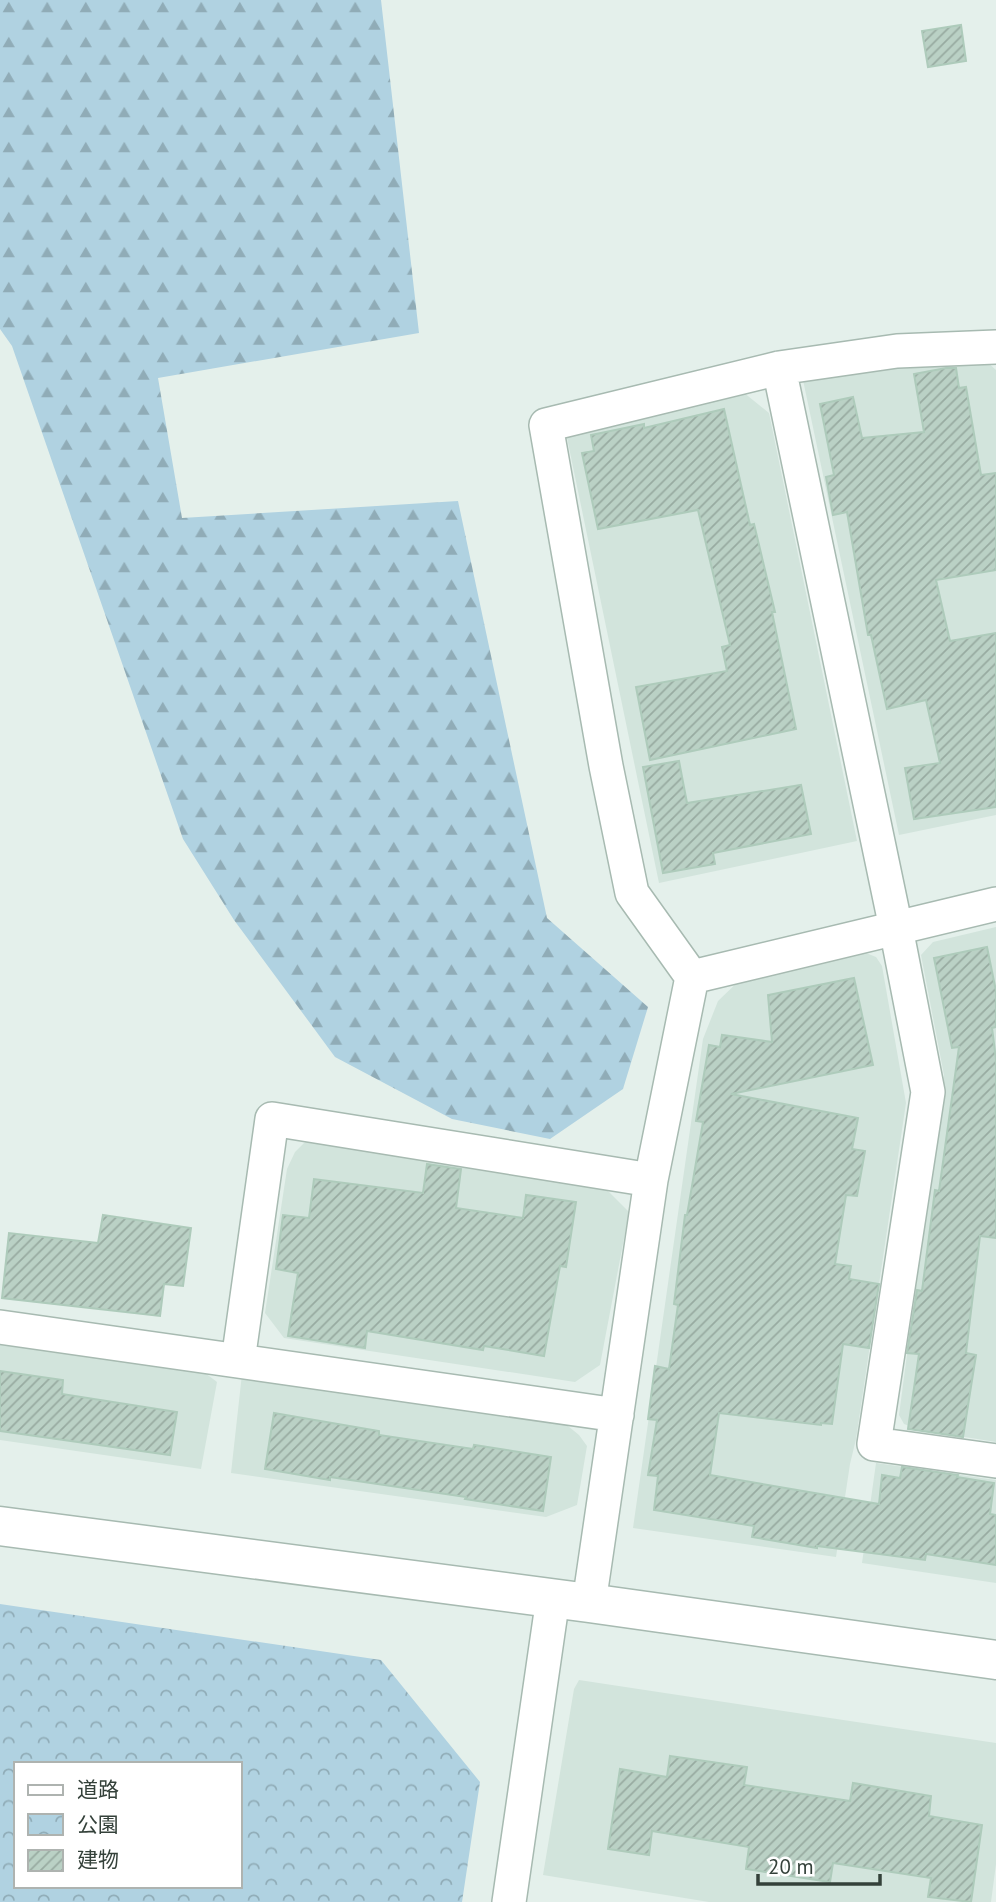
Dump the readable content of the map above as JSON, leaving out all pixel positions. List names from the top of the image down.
{
  "legend": ["道路", "公園", "建物"],
  "scale_bar": "20 m"
}
